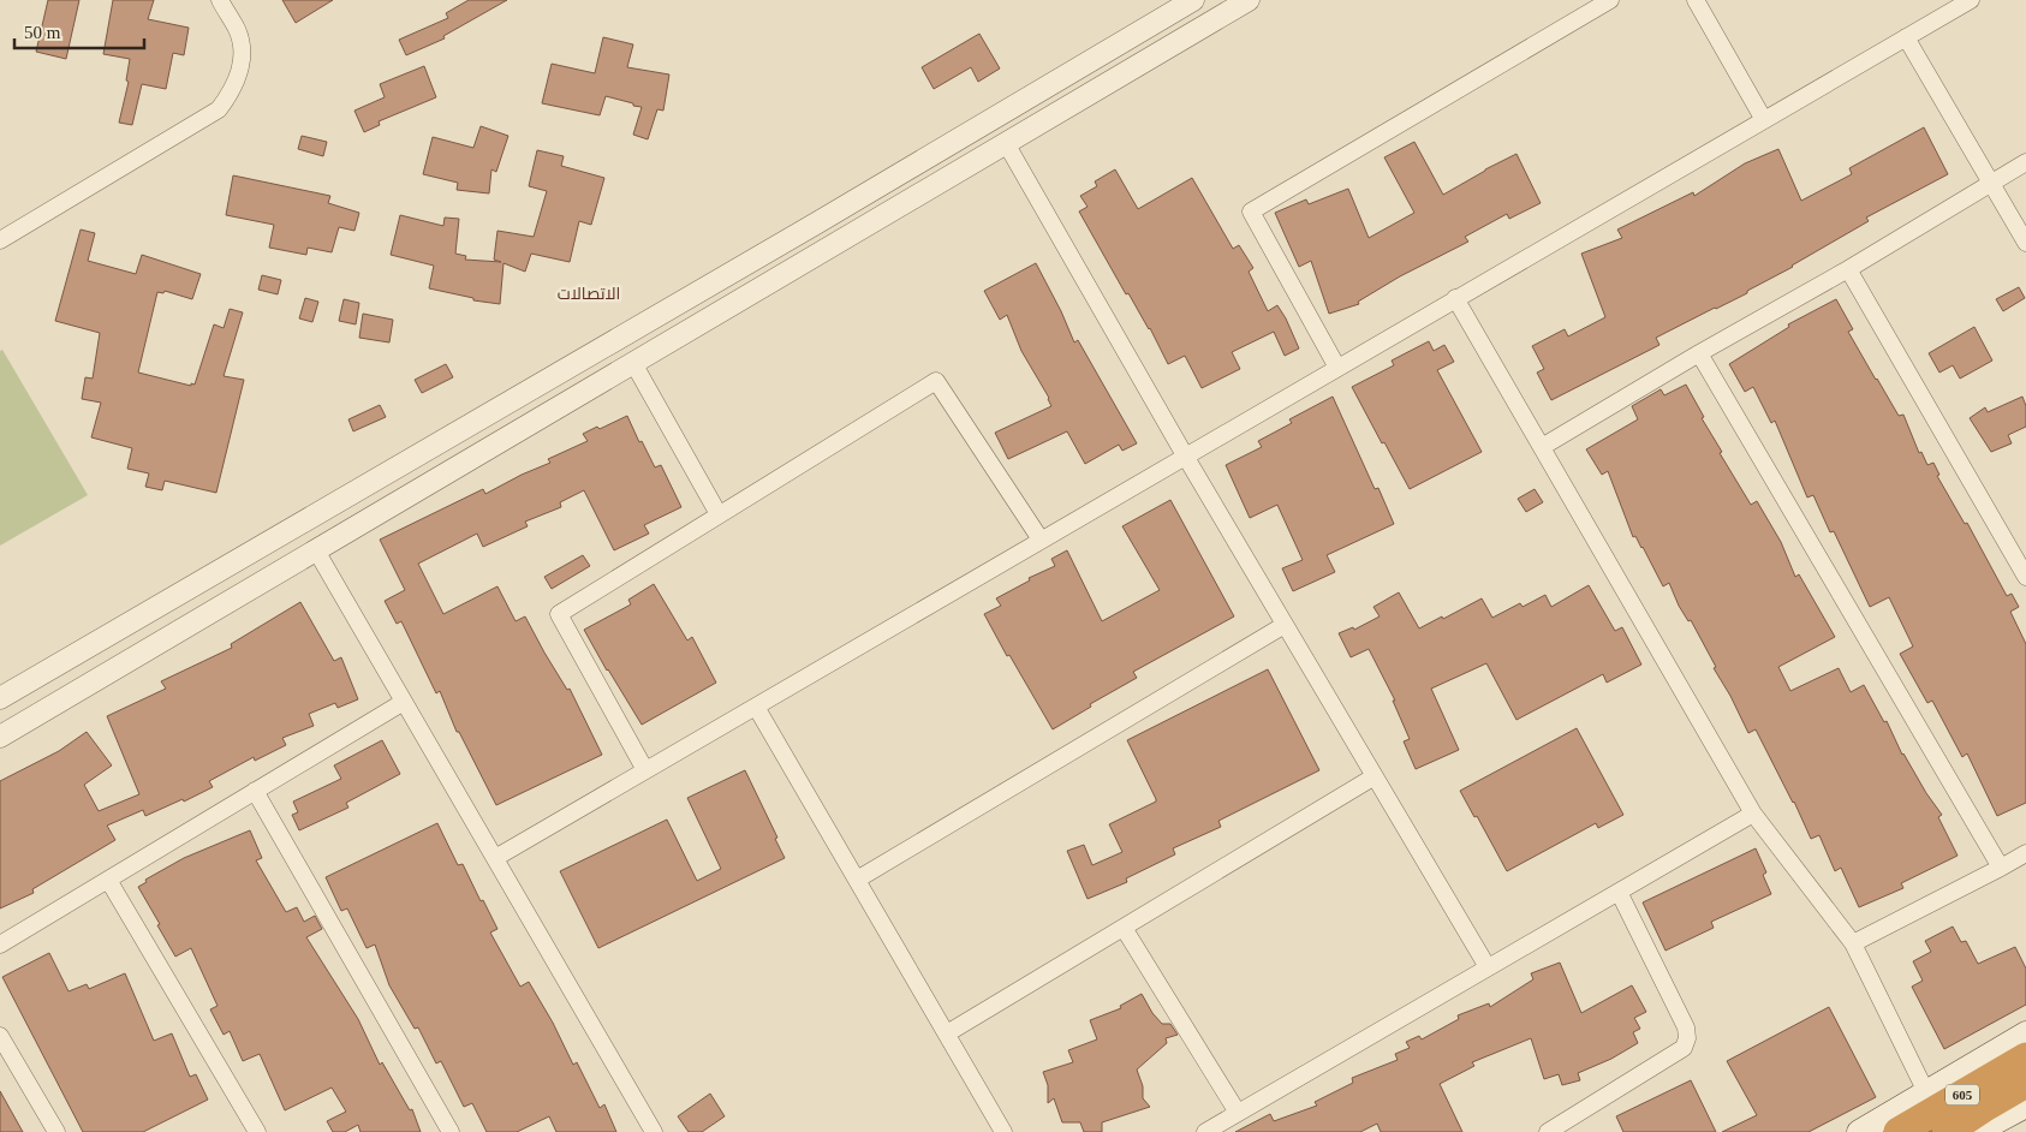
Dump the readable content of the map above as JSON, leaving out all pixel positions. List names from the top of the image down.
{
  "streets": {
    "highway": ["605"]
  },
  "districts": ["الاتصالات"],
  "scale_bar": "50 m"
}
